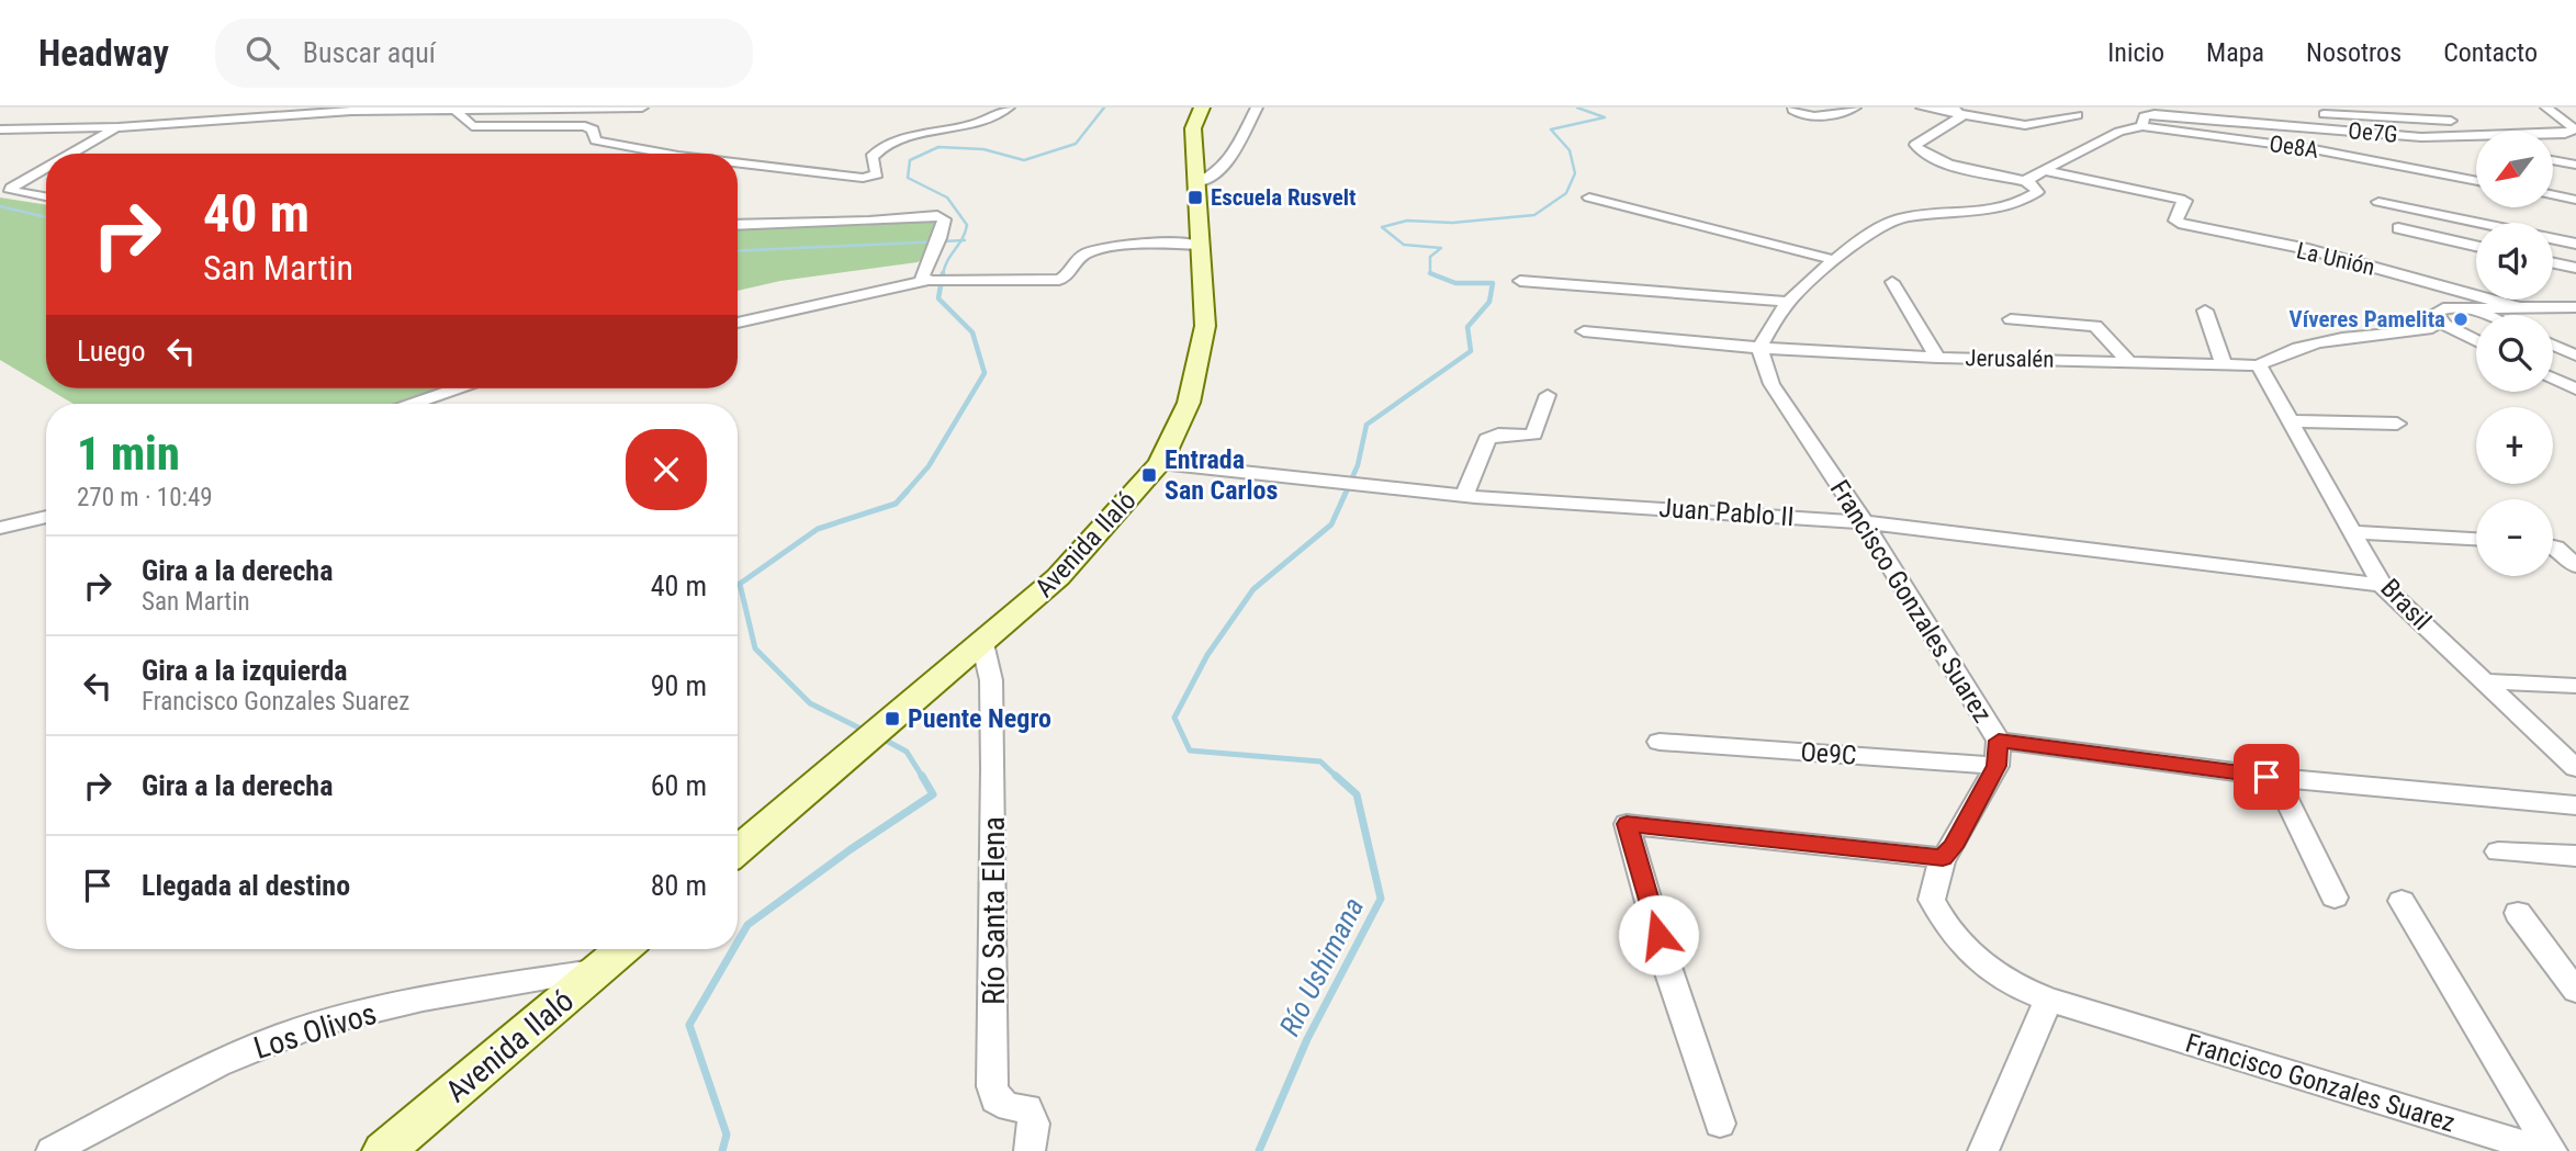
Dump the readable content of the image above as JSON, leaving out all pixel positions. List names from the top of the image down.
{
  "streets": {
    "main road": ["Avenida Ilaló"],
    "street": [
      "Oe7G",
      "Oe8A",
      "La Unión",
      "Jerusalén",
      "Juan Pablo II",
      "Francisco Gonzales Suarez",
      "Brasil",
      "Oe9C",
      "Río Santa Elena",
      "Los Olivos"
    ]
  },
  "crossings": [
    ["Oe7G", "Oe8A"],
    ["Jerusalén", "Francisco Gonzales Suarez"],
    ["Jerusalén", "Brasil"],
    ["Juan Pablo II", "Avenida Ilaló"],
    ["Juan Pablo II", "Francisco Gonzales Suarez"],
    ["Juan Pablo II", "Brasil"],
    ["Avenida Ilaló", "Río Santa Elena"],
    ["Avenida Ilaló", "Los Olivos"],
    ["Francisco Gonzales Suarez", "Oe9C"]
  ],
  "water": ["Río Ushimana"],
  "places": {
    "transit": ["Escuela Rusvelt", "Entrada San Carlos", "Puente Negro"],
    "other": ["Víveres Pamelita"]
  },
  "north": "bottom left",
  "page": {
    "header": "Headway",
    "search": "Buscar aquí",
    "nav": [
      "Inicio",
      "Mapa",
      "Nosotros",
      "Contacto"
    ],
    "map_buttons": ["+", "−"],
    "turn": ["40 m", "San Martin"],
    "then": "Luego",
    "heading": ["1 min", "270 m · 10:49"],
    "list": [
      {
        "name": "Gira a la derecha",
        "note": "San Martin",
        "value": "40 m"
      },
      {
        "name": "Gira a la izquierda",
        "note": "Francisco Gonzales Suarez",
        "value": "90 m"
      },
      {
        "name": "Gira a la derecha",
        "value": "60 m"
      },
      {
        "name": "Llegada al destino",
        "value": "80 m"
      }
    ]
  }
}
